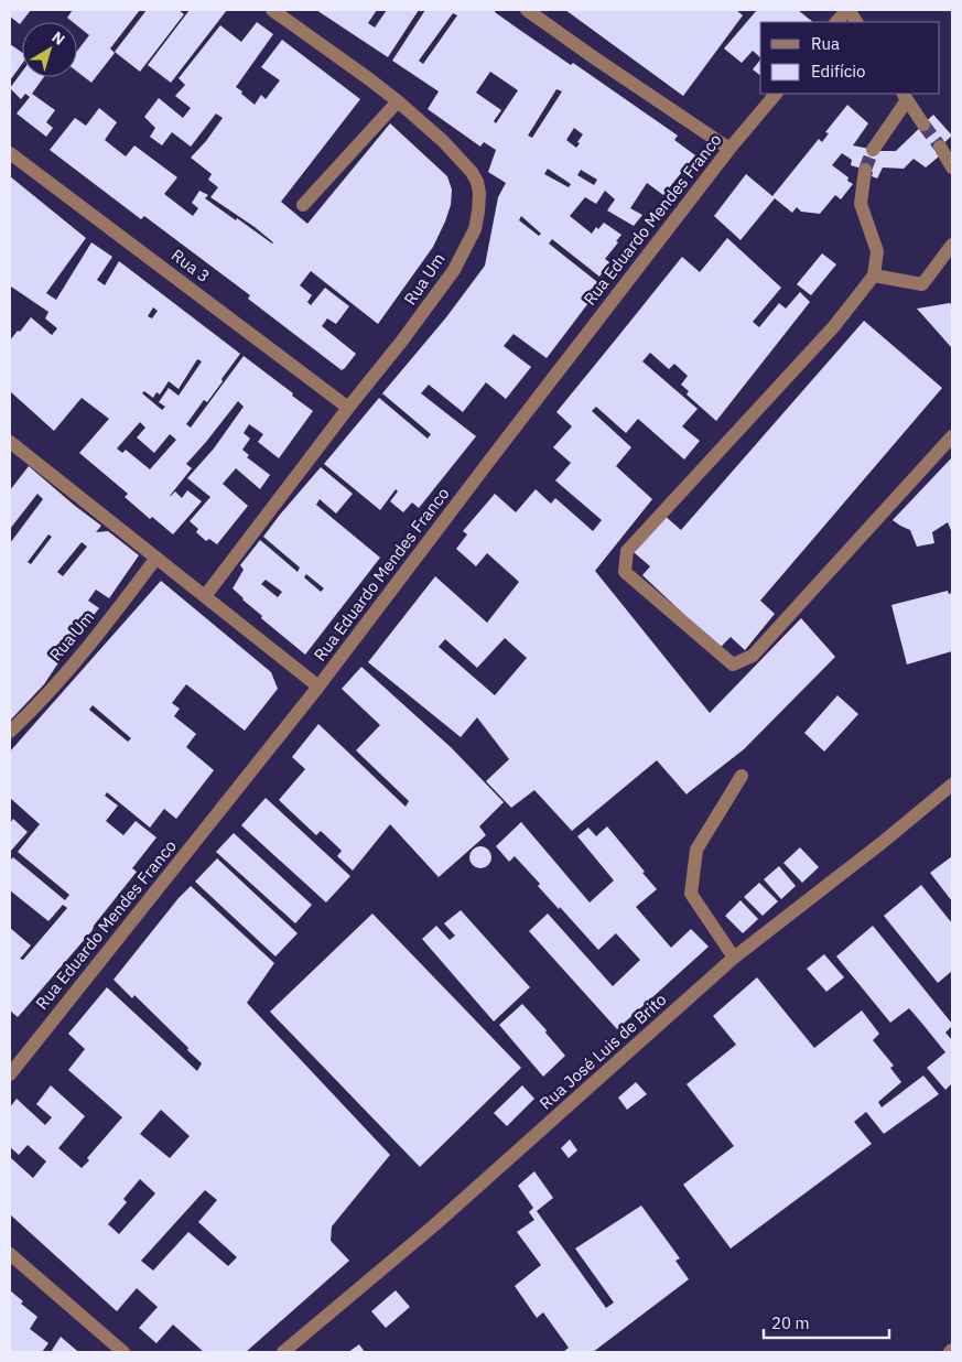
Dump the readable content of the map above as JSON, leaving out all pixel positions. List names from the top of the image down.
{
  "streets": {
    "street": [
      "Rua Eduardo Mendes Franco",
      "Rua 3",
      "Rua Um",
      "Rua José Luis de Brito"
    ]
  },
  "crossings": [
    ["Rua 3", "Rua Um"]
  ],
  "legend": ["Rua", "Edifício"],
  "scale_bar": "20 m",
  "north": "top right"
}
